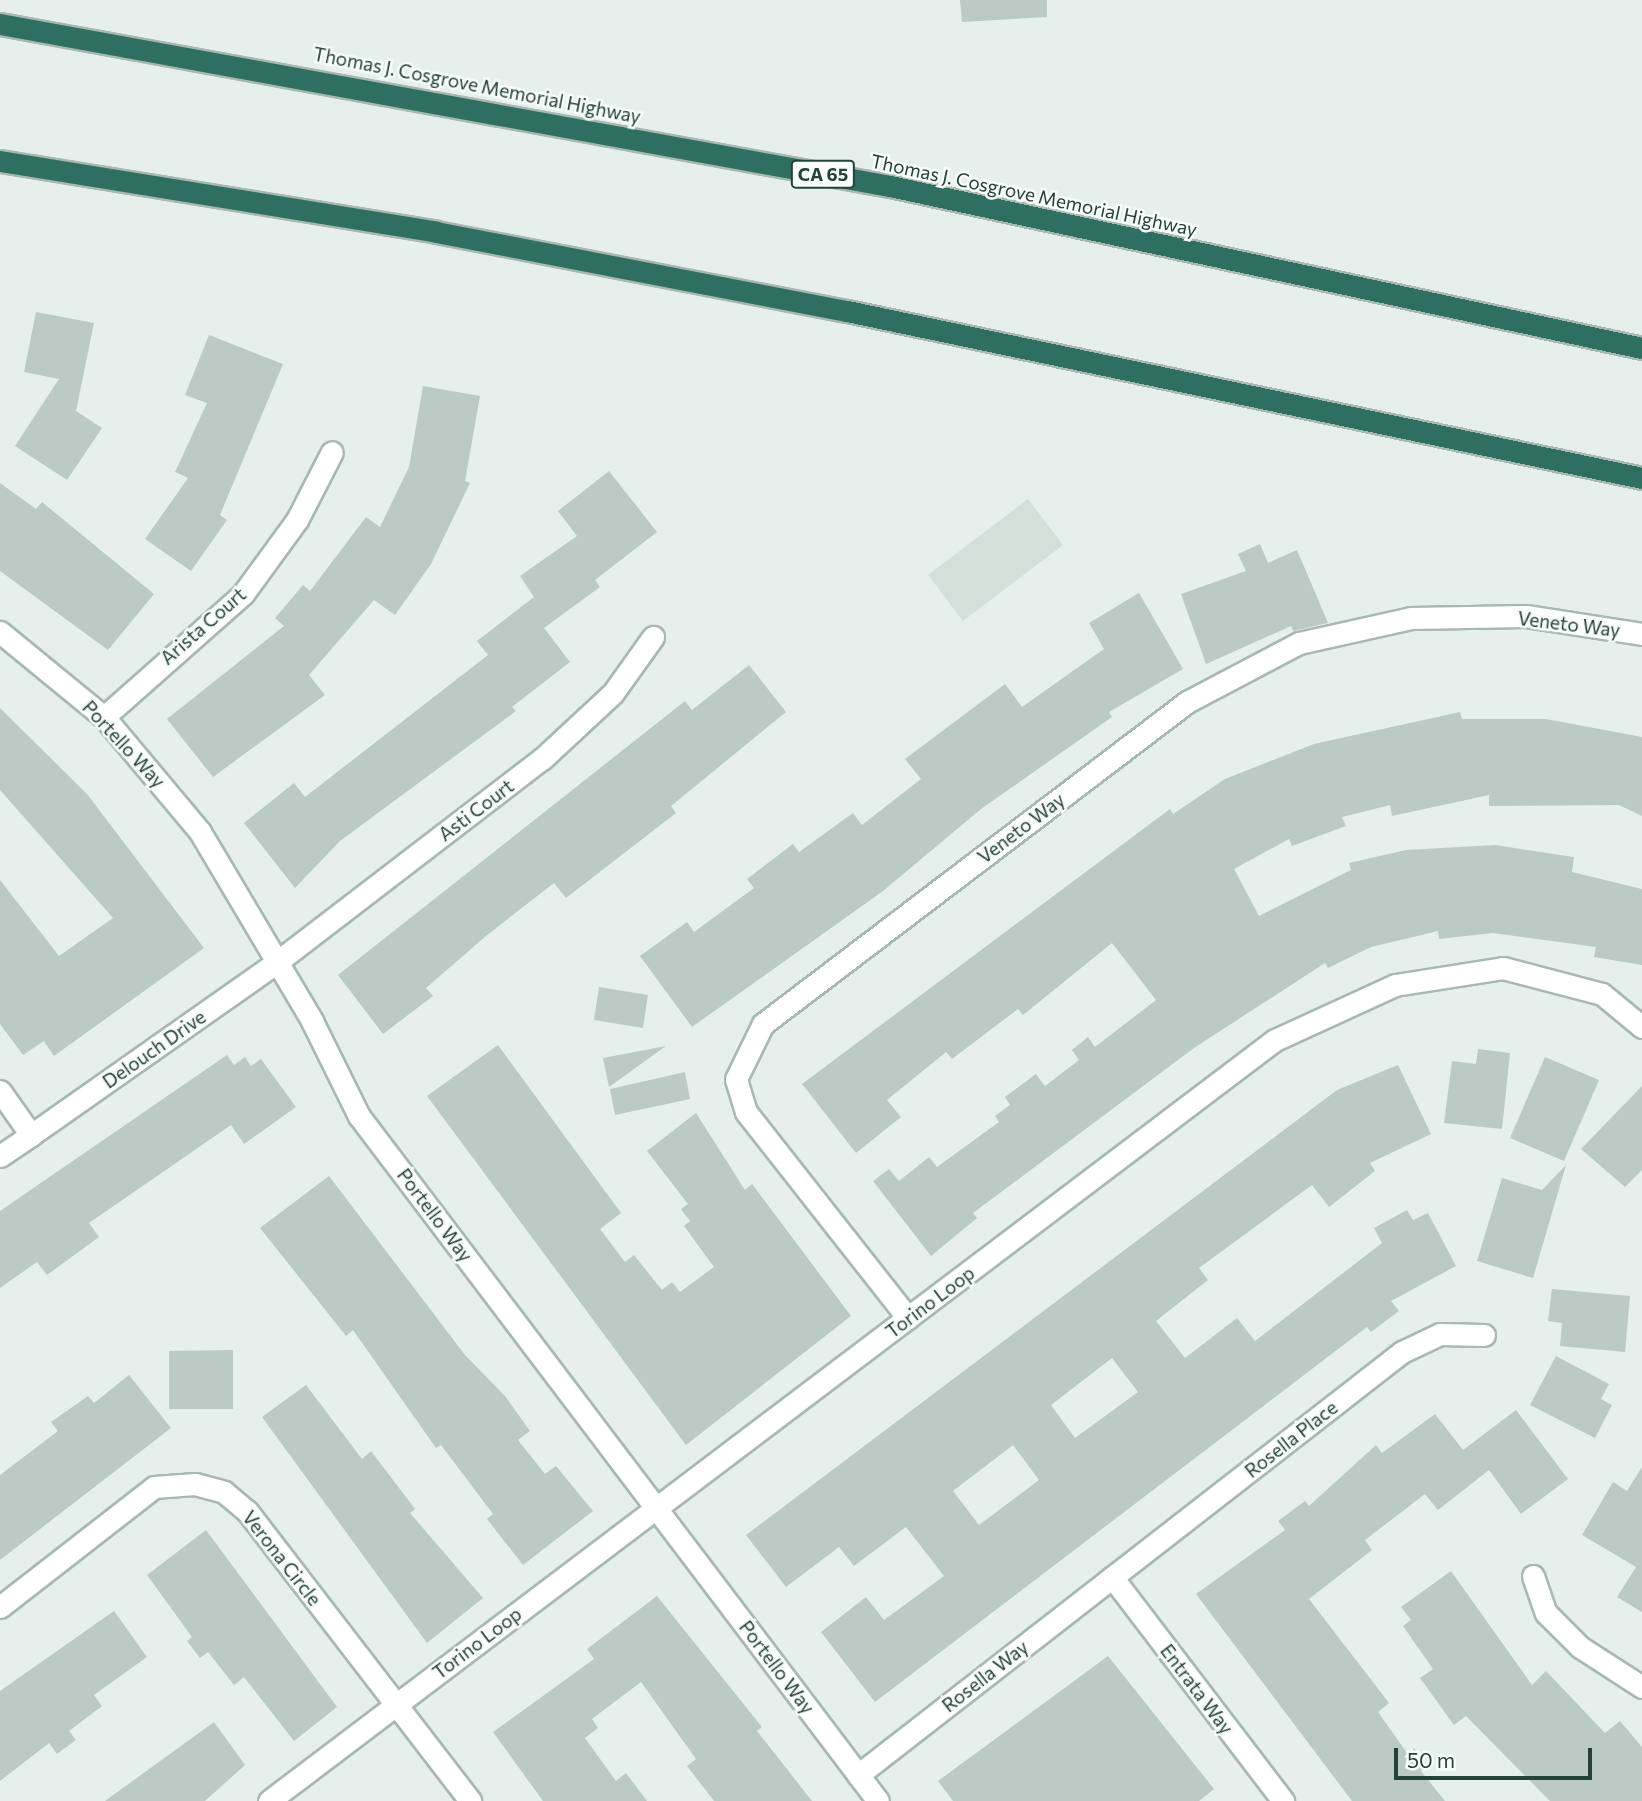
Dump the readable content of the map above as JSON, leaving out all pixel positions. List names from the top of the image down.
{
  "streets": {
    "highway": ["Thomas J. Cosgrove Memorial Highway", "CA 65"],
    "street": [
      "Veneto Way",
      "Arista Court",
      "Portello Way",
      "Asti Court",
      "Delouch Drive",
      "Torino Loop",
      "Rosella Place",
      "Verona Circle",
      "Rosella Way",
      "Entrata Way"
    ]
  },
  "crossings": [
    ["Veneto Way", "Torino Loop"],
    ["Arista Court", "Portello Way"],
    ["Portello Way", "Asti Court"],
    ["Portello Way", "Delouch Drive"],
    ["Portello Way", "Torino Loop"],
    ["Portello Way", "Rosella Way"],
    ["Asti Court", "Delouch Drive"],
    ["Torino Loop", "Verona Circle"],
    ["Rosella Place", "Rosella Way"],
    ["Rosella Place", "Entrata Way"],
    ["Rosella Way", "Entrata Way"]
  ],
  "scale_bar": "50 m"
}
